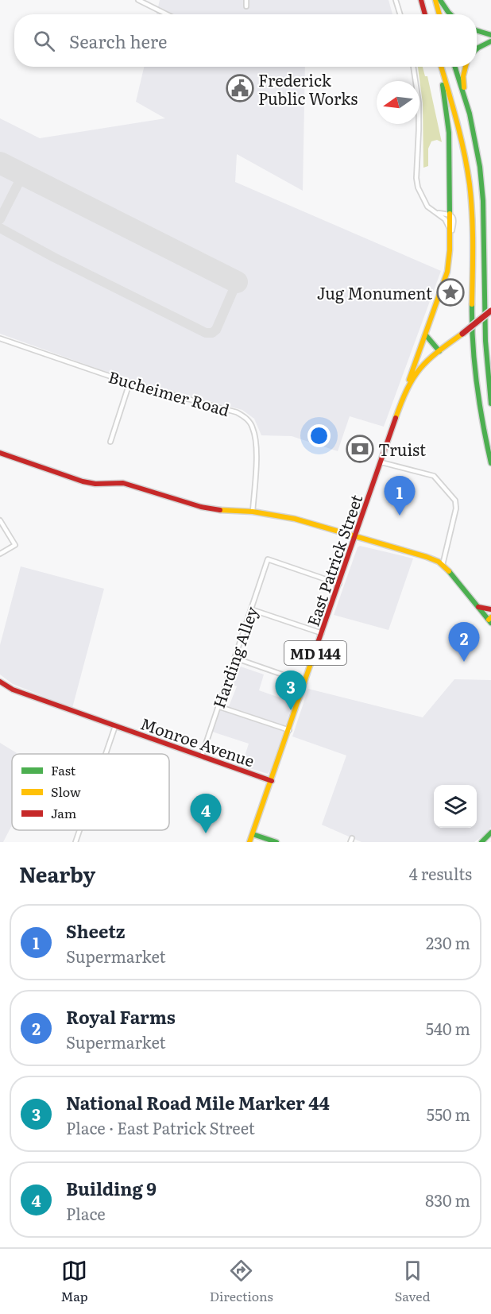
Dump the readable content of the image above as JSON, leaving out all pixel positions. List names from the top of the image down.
{
  "streets": {
    "main road": ["East Patrick Street", "MD 144", "Monroe Avenue"],
    "street": ["Bucheimer Road", "Harding Alley"]
  },
  "crossings": [
    ["East Patrick Street", "Harding Alley"],
    ["East Patrick Street", "Monroe Avenue"],
    ["Harding Alley", "Monroe Avenue"]
  ],
  "places": {
    "public building": ["Frederick Public Works"],
    "place": ["Jug Monument"],
    "bank": ["Truist"]
  },
  "legend": ["Fast", "Slow", "Jam"],
  "north": "left",
  "page": {
    "search": "Search here",
    "pins": [
      "1",
      "2",
      "3",
      "4"
    ],
    "heading": ["Nearby", "4 results"],
    "list": [
      {
        "mark": "1",
        "name": "Sheetz",
        "note": "Supermarket",
        "value": "230 m"
      },
      {
        "mark": "2",
        "name": "Royal Farms",
        "note": "Supermarket",
        "value": "540 m"
      },
      {
        "mark": "3",
        "name": "National Road Mile Marker 44",
        "note": "Place · East Patrick Street",
        "value": "550 m"
      },
      {
        "mark": "4",
        "name": "Building 9",
        "note": "Place",
        "value": "830 m"
      }
    ],
    "nav": ["Map", "Directions", "Saved"]
  }
}
